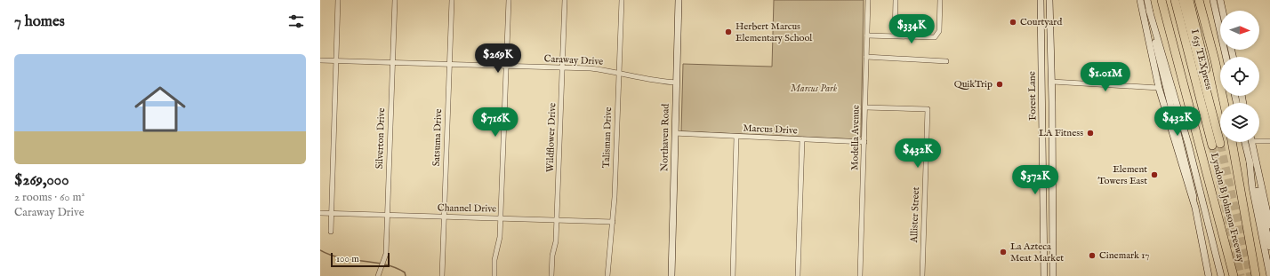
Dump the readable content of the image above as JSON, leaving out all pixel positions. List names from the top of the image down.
{
  "streets": {
    "highway": ["I 635 TEXpress", "Lyndon B Johnson Freeway"],
    "main road": ["Forest Lane", "Northaven Road"],
    "street": [
      "Caraway Drive",
      "Marcus Drive",
      "Satsuma Drive",
      "Wildflower Drive",
      "Talisman Drive",
      "Modella Avenue",
      "Silverton Drive",
      "Channel Drive",
      "Allister Street"
    ]
  },
  "crossings": [
    ["Caraway Drive", "Satsuma Drive"],
    ["Caraway Drive", "Wildflower Drive"],
    ["Caraway Drive", "Talisman Drive"],
    ["Caraway Drive", "Northaven Road"],
    ["Caraway Drive", "Silverton Drive"],
    ["Marcus Drive", "Northaven Road"],
    ["Marcus Drive", "Modella Avenue"],
    ["Satsuma Drive", "Channel Drive"],
    ["Wildflower Drive", "Channel Drive"],
    ["Talisman Drive", "Channel Drive"],
    ["Modella Avenue", "Allister Street"],
    ["Silverton Drive", "Channel Drive"]
  ],
  "parks": ["Marcus Park"],
  "places": [
    "Courtyard",
    "Herbert Marcus Elementary School",
    "QuikTrip",
    "LA Fitness",
    "Element Towers East",
    "La Azteca Meat Market",
    "Cinemark 17"
  ],
  "scale_bar": "100 m",
  "north": "right",
  "page": {
    "heading": "7 homes",
    "price": [
      "$334K",
      "$269K",
      "$1.01M",
      "$432K",
      "$716K",
      "$432K",
      "$372K"
    ],
    "list": [
      {
        "name": "$269,000",
        "note": "2 rooms · 60 m² · Caraway Drive"
      }
    ],
    "scale": "100 m"
  }
}
